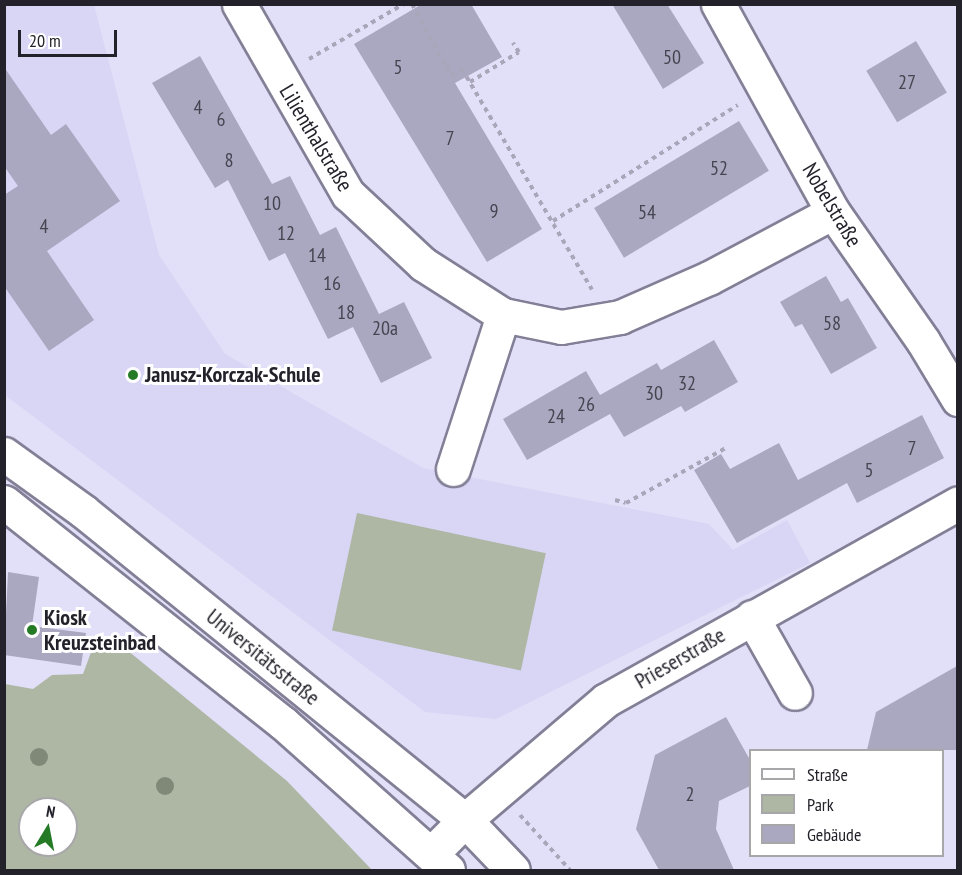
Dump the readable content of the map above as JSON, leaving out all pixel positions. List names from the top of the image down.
{
  "streets": {
    "street": [
      "Lilienthalstraße",
      "Nobelstraße",
      "Universitätsstraße",
      "Prieserstraße"
    ]
  },
  "crossings": [
    ["Lilienthalstraße", "Nobelstraße"],
    ["Universitätsstraße", "Prieserstraße"]
  ],
  "places": ["Janusz-Korczak-Schule", "Kiosk Kreuzsteinbad"],
  "house_numbers": [
    "50",
    "5",
    "27",
    "4",
    "6",
    "7",
    "8",
    "52",
    "10",
    "9",
    "54",
    "4",
    "12",
    "14",
    "16",
    "18",
    "58",
    "20a",
    "32",
    "30",
    "26",
    "24",
    "7",
    "5",
    "2"
  ],
  "legend": ["Straße", "Park", "Gebäude"],
  "scale_bar": "20 m",
  "north": "top"
}
